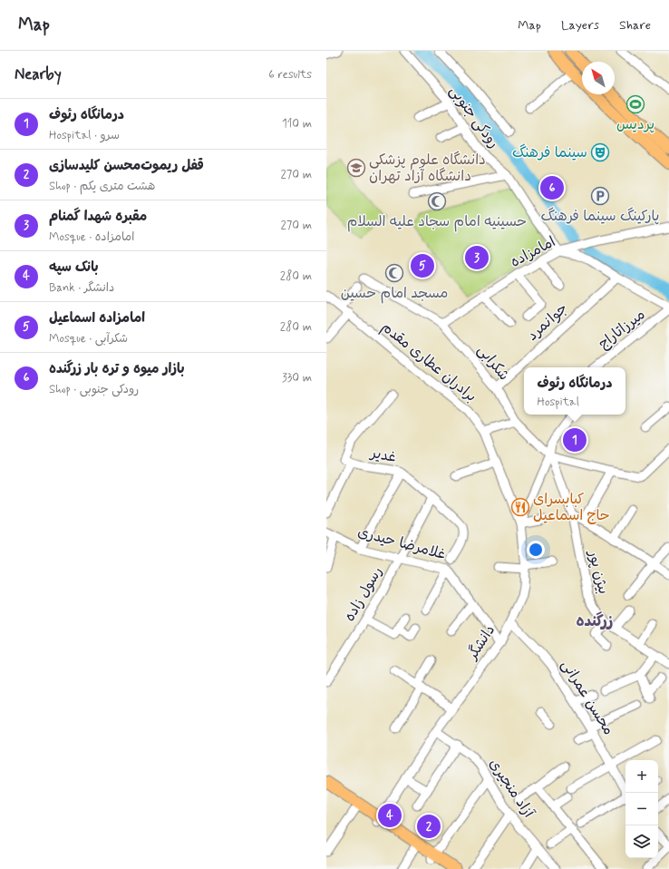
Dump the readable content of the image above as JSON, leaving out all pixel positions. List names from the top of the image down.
{
  "streets": {
    "street": [
      "رودکی جنوبی",
      "امامزاده",
      "جوانمرد",
      "میرزاتاراج",
      "برادران عطاری مقدم",
      "شکرابی",
      "غدیر",
      "غلامرضا حیدری",
      "بیژن پور",
      "رسول زاده",
      "دانشگر",
      "محسن عمرانی",
      "آزاد منجیری"
    ]
  },
  "crossings": [
    ["رودکی جنوبی", "امامزاده"],
    ["امامزاده", "شکرابی"],
    ["جوانمرد", "شکرابی"],
    ["برادران عطاری مقدم", "دانشگر"],
    ["شکرابی", "بیژن پور"],
    ["شکرابی", "دانشگر"],
    ["غدیر", "رسول زاده"],
    ["غلامرضا حیدری", "رسول زاده"],
    ["غلامرضا حیدری", "دانشگر"],
    ["دانشگر", "محسن عمرانی"],
    ["دانشگر", "آزاد منجیری"]
  ],
  "districts": ["زرگنده"],
  "places": {
    "sports": ["پردیس"],
    "theatre": ["سینما فرهنگ"],
    "school or university": ["دانشگاه علوم پزشکی دانشگاه آزاد تهران"],
    "parking": ["پارکینگ سینما فرهنگ"],
    "mosque": ["حسینیه امام سجاد علیه السلام", "مسجد امام حسین"],
    "restaurant": ["کبابسرای حاج اسماعیل"]
  },
  "north": "top left",
  "page": {
    "header": "Map",
    "nav": ["Map", "Layers", "Share"],
    "heading": ["Nearby", "6 results"],
    "list": [
      {
        "mark": "1",
        "name": "درمانگاه رئوف",
        "note": "Hospital · سرو",
        "value": "110 m"
      },
      {
        "mark": "2",
        "name": "قفل ریموت‌محسن کلیدسازی",
        "note": "Shop · هشت متری یکم",
        "value": "270 m"
      },
      {
        "mark": "3",
        "name": "مقبره شهدا گمنام",
        "note": "Mosque · امامزاده",
        "value": "270 m"
      },
      {
        "mark": "4",
        "name": "بانک سپه",
        "note": "Bank · دانشگر",
        "value": "280 m"
      },
      {
        "mark": "5",
        "name": "امامزاده اسماعیل",
        "note": "Mosque · شکرآبی",
        "value": "280 m"
      },
      {
        "mark": "6",
        "name": "بازار میوه و تره بار زرگنده",
        "note": "Shop · رودکی جنوبی",
        "value": "330 m"
      }
    ],
    "pins": [
      "6",
      "3",
      "5",
      "1",
      "4",
      "2"
    ],
    "popup": ["درمانگاه رئوف", "Hospital"],
    "map_buttons": ["+", "−"]
  }
}
